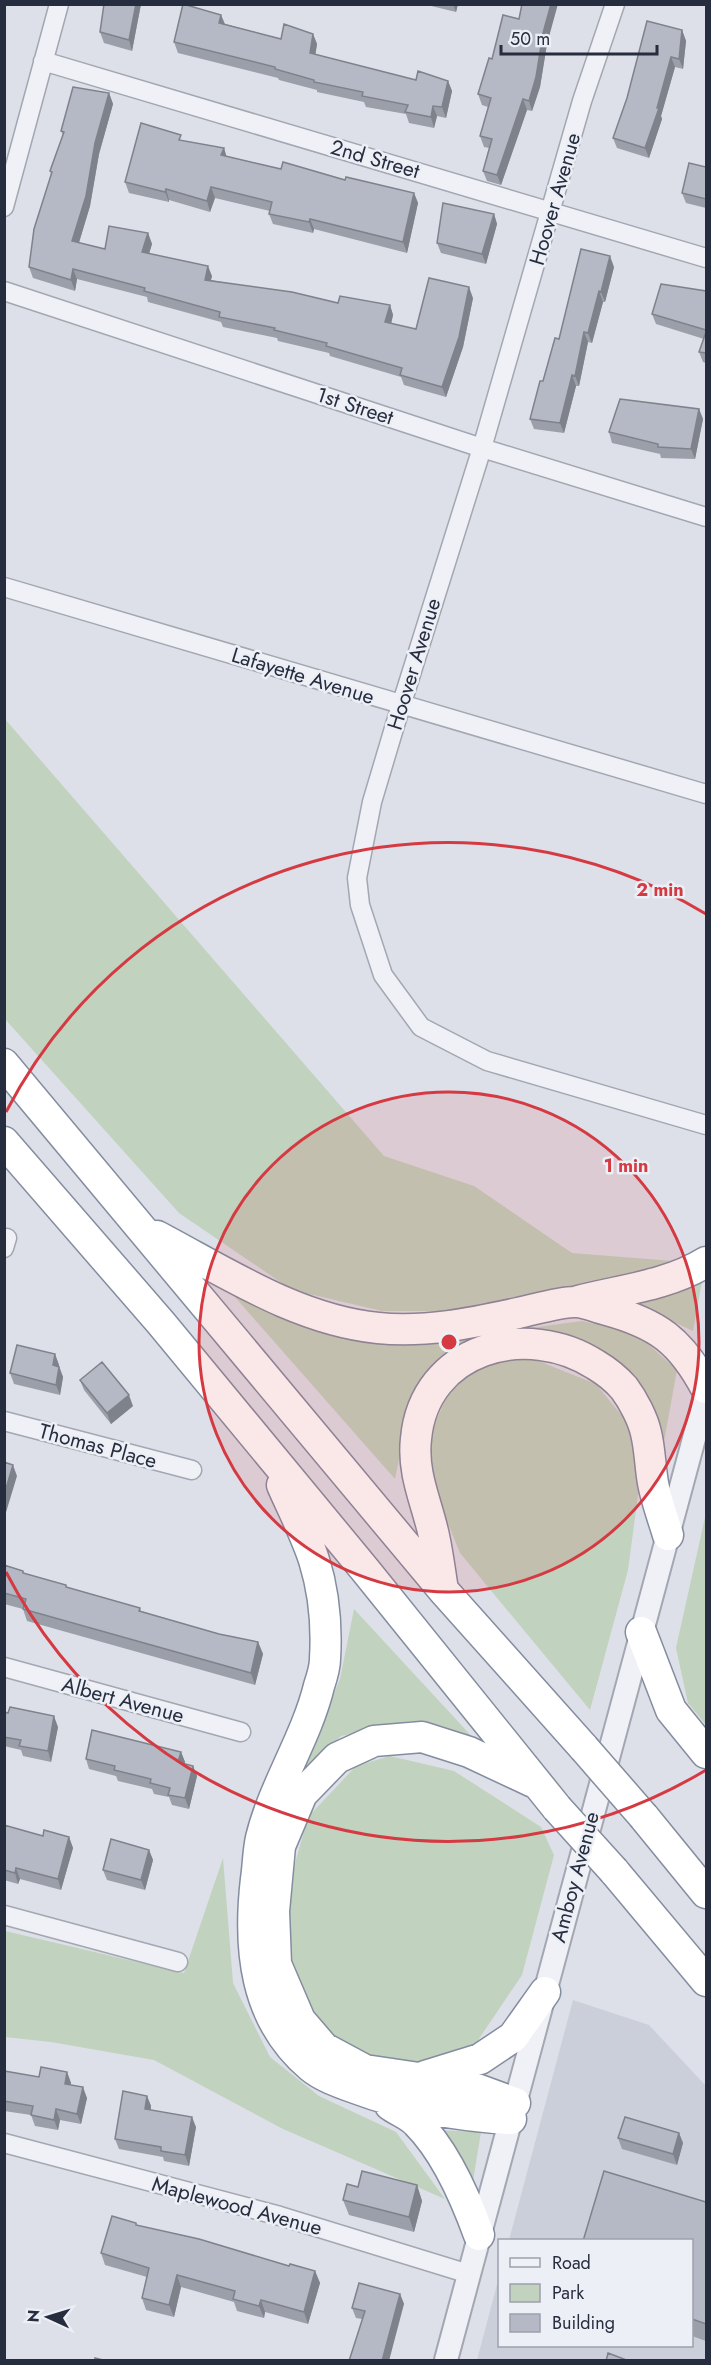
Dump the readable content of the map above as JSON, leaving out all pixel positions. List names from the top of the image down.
{
  "streets": {
    "street": [
      "2nd Street",
      "Hoover Avenue",
      "1st Street",
      "Lafayette Avenue",
      "Thomas Place",
      "Albert Avenue",
      "Amboy Avenue",
      "Maplewood Avenue"
    ]
  },
  "crossings": [
    ["2nd Street", "Hoover Avenue"],
    ["Hoover Avenue", "1st Street"],
    ["Hoover Avenue", "Lafayette Avenue"],
    ["Amboy Avenue", "Maplewood Avenue"]
  ],
  "legend": ["Road", "Park", "Building"],
  "scale_bar": "50 m",
  "north": "left",
  "rings": ["2 min", "1 min"]
}
